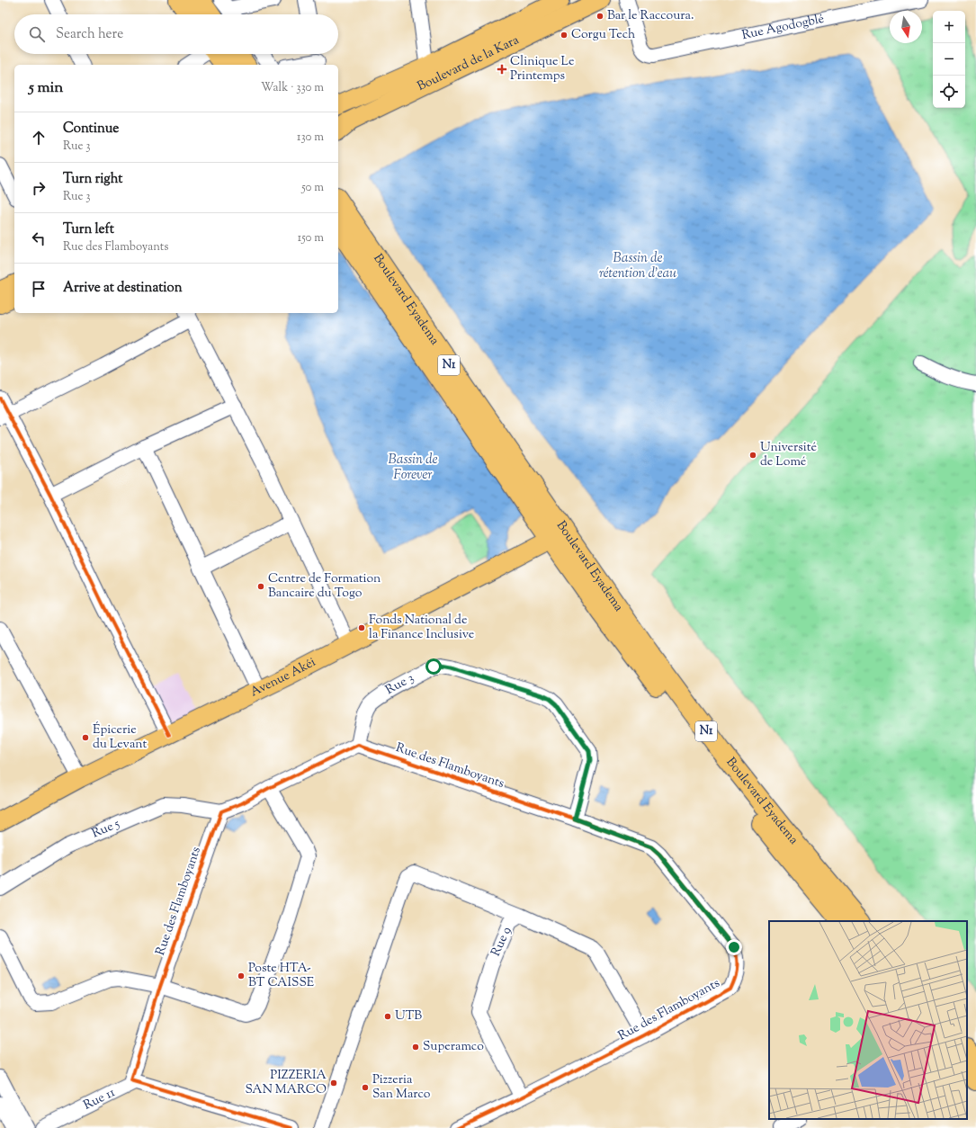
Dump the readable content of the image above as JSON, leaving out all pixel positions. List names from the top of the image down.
{
  "streets": {
    "highway": ["Boulevard Eyadema", "N1"],
    "main road": ["Boulevard de la Kara", "Avenue Akéi"],
    "street": [
      "Rue Agodogblé",
      "Rue 3",
      "Rue des Flamboyants",
      "Rue 5",
      "Rue 9",
      "Rue 11"
    ]
  },
  "crossings": [
    ["Boulevard Eyadema", "N1"],
    ["Boulevard Eyadema", "Avenue Akéi"],
    ["N1", "Avenue Akéi"],
    ["Rue 3", "Rue des Flamboyants"],
    ["Rue des Flamboyants", "Rue 5"],
    ["Rue des Flamboyants", "Rue 9"],
    ["Rue des Flamboyants", "Rue 11"]
  ],
  "water": ["Bassin de rétention d'eau", "Bassin de Forever"],
  "places": {
    "other": [
      "Bar le Raccoura.",
      "Corgu Tech",
      "Université de Lomé",
      "Centre de Formation Bancaire du Togo",
      "Fonds National de la Finance Inclusive",
      "Épicerie du Levant",
      "Poste HTA- BT CAISSE",
      "UTB",
      "Superamco",
      "PIZZERIA SAN MARCO",
      "Pizzeria San Marco"
    ],
    "health": ["Clinique Le Printemps"]
  },
  "north": "bottom",
  "page": {
    "map_buttons": ["+", "−"],
    "search": "Search here",
    "heading": ["5 min", "Walk · 330 m"],
    "list": [
      ["Continue", "Rue 3", "130 m"],
      ["Turn right", "Rue 3", "50 m"],
      ["Turn left", "Rue des Flamboyants", "150 m"],
      "Arrive at destination"
    ]
  }
}
